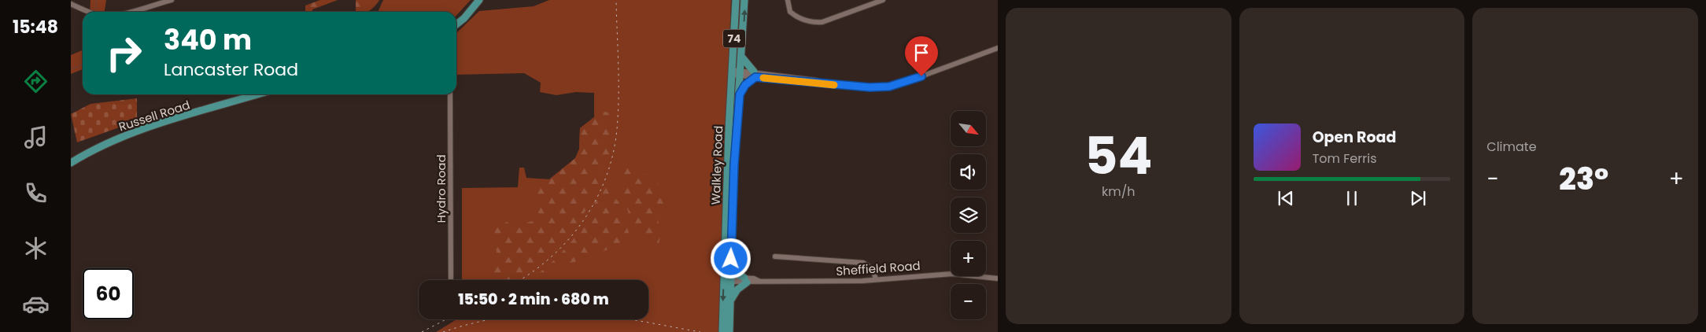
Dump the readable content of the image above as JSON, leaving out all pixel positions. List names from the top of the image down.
{
  "streets": {
    "main road": ["74", "Russell Road", "Walkley Road"],
    "street": ["Hydro Road", "Sheffield Road"]
  },
  "crossings": [
    ["Walkley Road", "Sheffield Road"]
  ],
  "north": "bottom right",
  "page": {
    "tabs": "15:48",
    "tile": [
      ["54", "km/h"],
      "Climate"
    ],
    "turn": ["340 m", "Lancaster Road"],
    "map_buttons": ["+", "−"],
    "song": ["Open Road", "Tom Ferris"],
    "heat": ["−", "23°", "+"],
    "limit": "60",
    "trip": "15:50 · 2 min · 680 m"
  }
}
